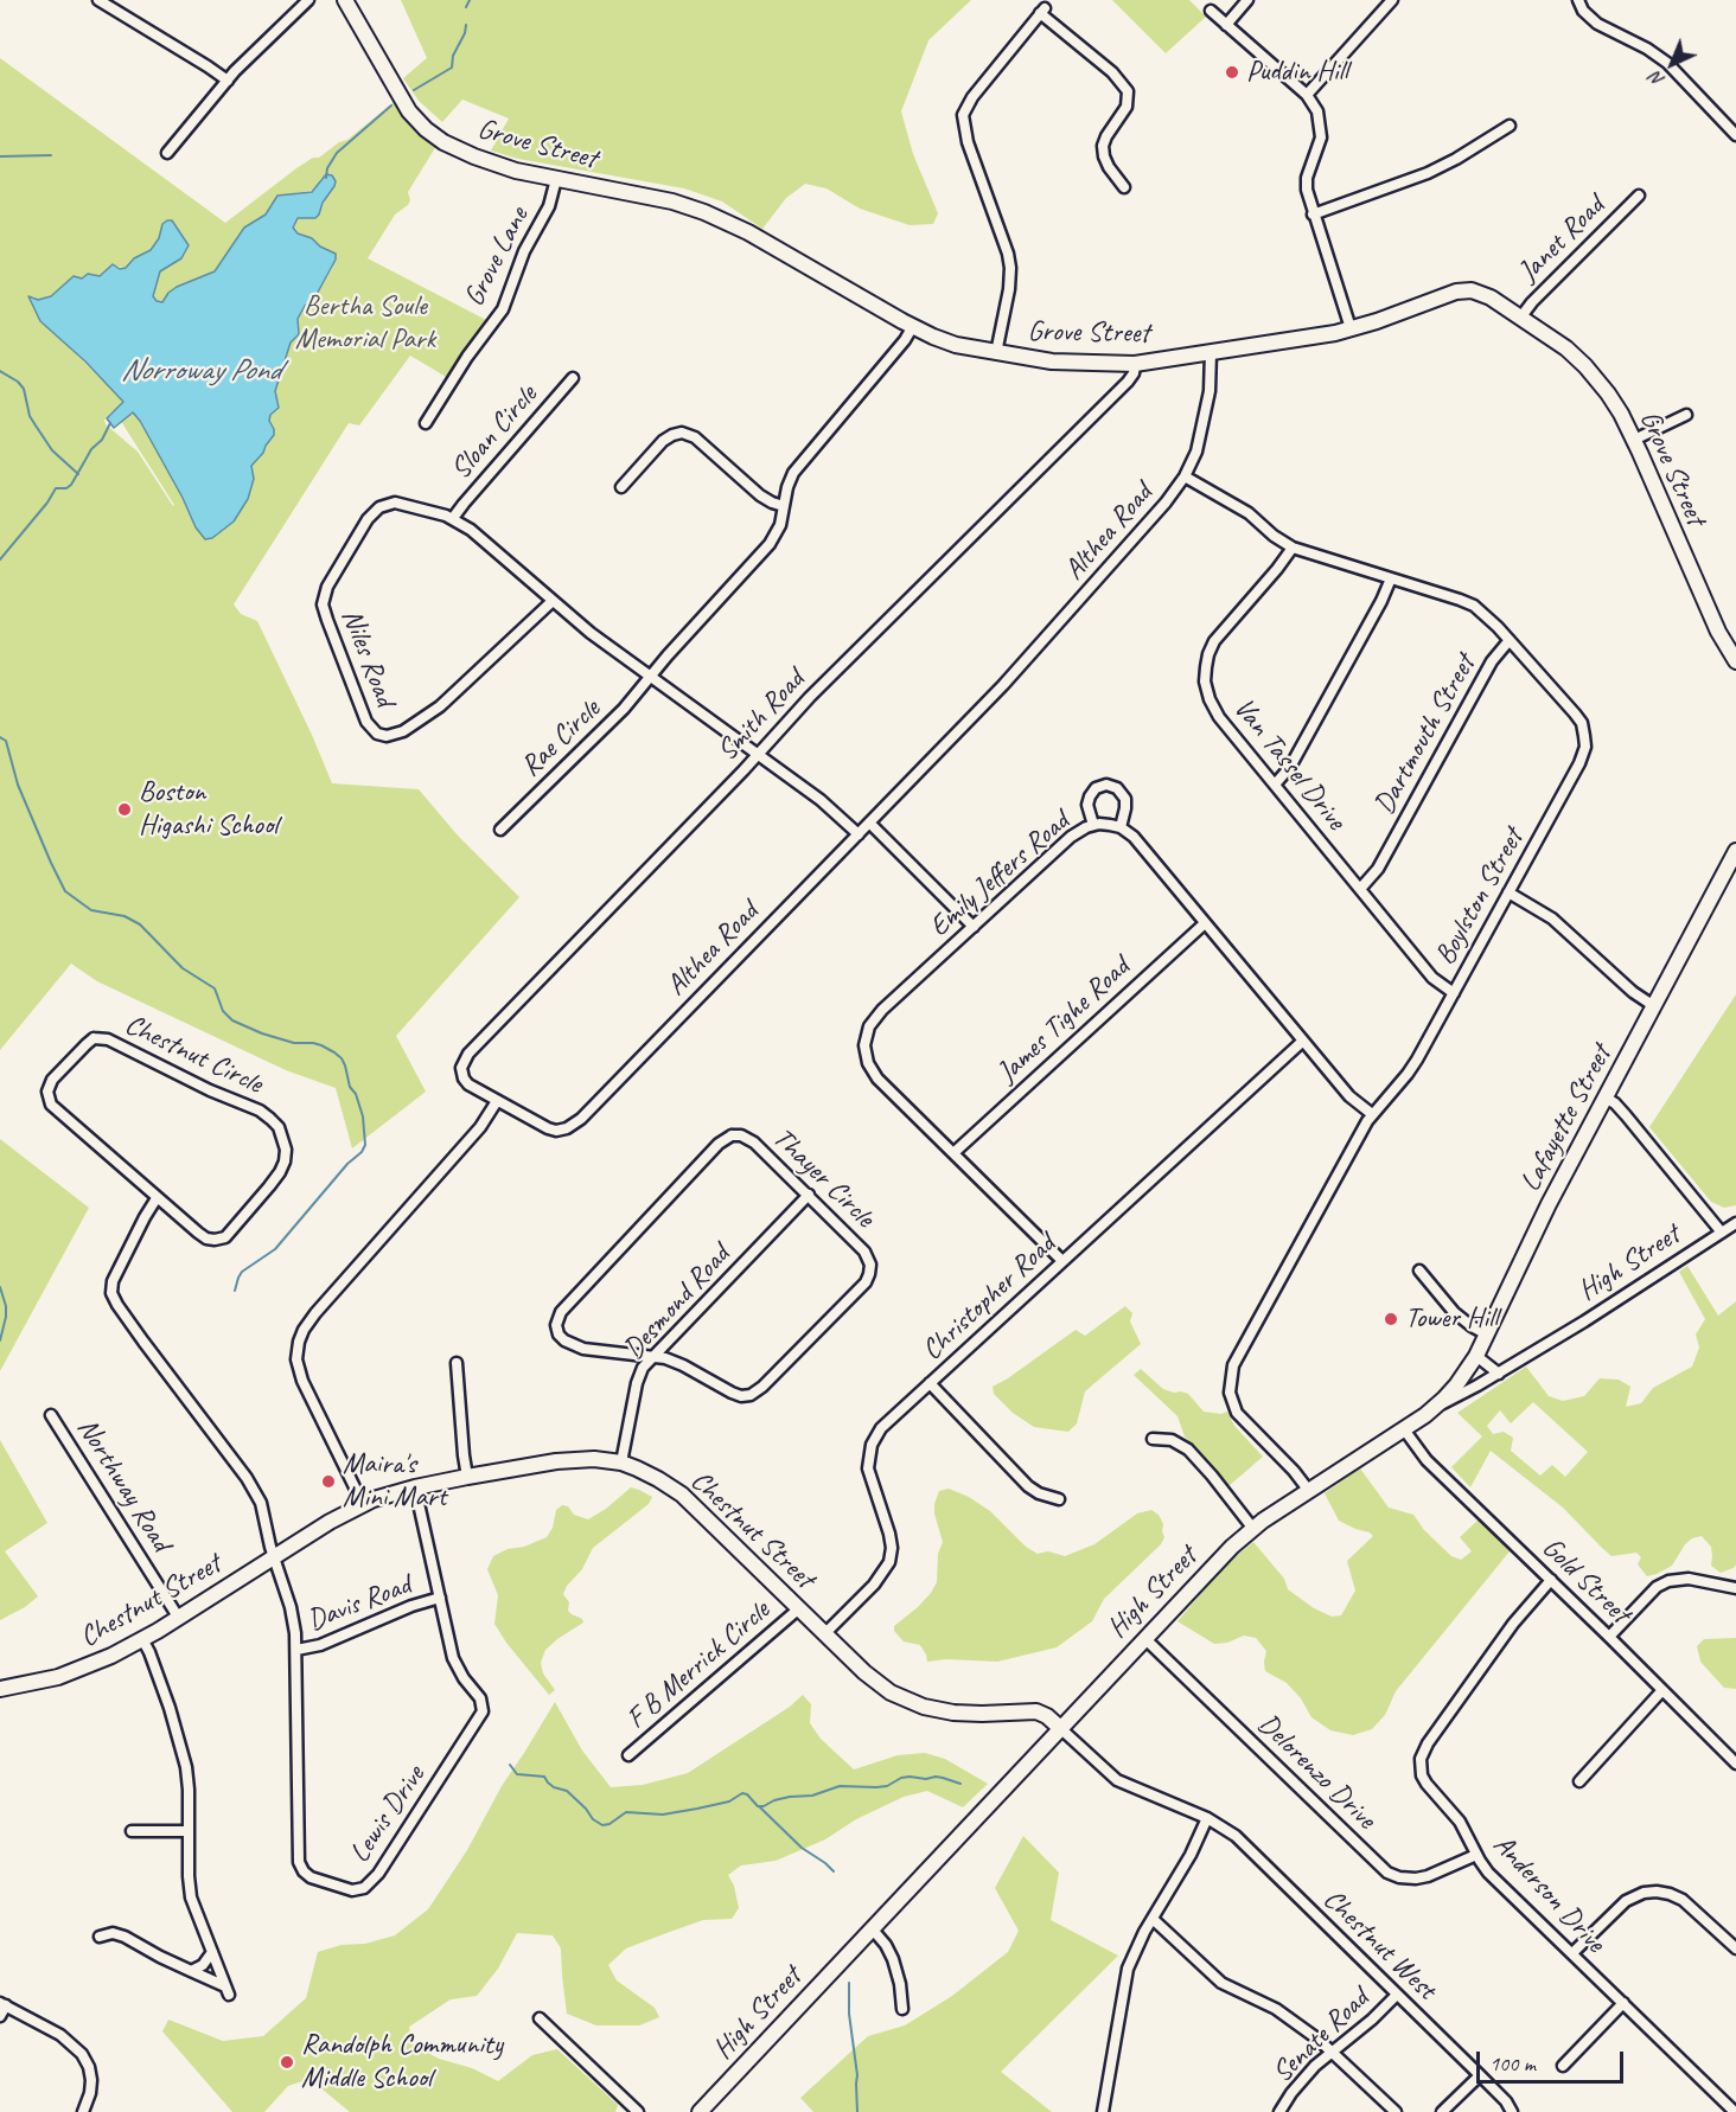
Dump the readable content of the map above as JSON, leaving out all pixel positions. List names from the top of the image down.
{
  "streets": {
    "main road": [
      "Grove Street",
      "Lafayette Street",
      "High Street",
      "Chestnut Street"
    ],
    "street": [
      "Janet Road",
      "Grove Lane",
      "Sloan Circle",
      "Althea Road",
      "Niles Road",
      "Smith Road",
      "Dartmouth Street",
      "Rae Circle",
      "Van Tassel Drive",
      "Emily Jeffers Road",
      "Boylston Street",
      "James Tighe Road",
      "Chestnut Circle",
      "Thayer Circle",
      "Christopher Road",
      "Desmond Road",
      "Northway Road",
      "Gold Street",
      "Davis Road",
      "F B Merrick Circle",
      "Delorenzo Drive",
      "Lewis Drive",
      "Anderson Drive",
      "Chestnut West",
      "Senate Road"
    ]
  },
  "crossings": [
    ["Grove Street", "Janet Road"],
    ["Grove Street", "Grove Lane"],
    ["Grove Street", "Althea Road"],
    ["Grove Street", "Smith Road"],
    ["Grove Street", "Rae Circle"],
    ["Sloan Circle", "Niles Road"],
    ["Althea Road", "Niles Road"],
    ["Althea Road", "Smith Road"],
    ["Althea Road", "Boylston Street"],
    ["Niles Road", "Smith Road"],
    ["Niles Road", "Rae Circle"],
    ["Dartmouth Street", "Van Tassel Drive"],
    ["Dartmouth Street", "Boylston Street"],
    ["Van Tassel Drive", "Boylston Street"],
    ["Emily Jeffers Road", "James Tighe Road"],
    ["Emily Jeffers Road", "Christopher Road"],
    ["Boylston Street", "High Street"],
    ["Lafayette Street", "High Street"],
    ["Thayer Circle", "Desmond Road"],
    ["High Street", "Chestnut Street"],
    ["High Street", "Gold Street"],
    ["High Street", "Delorenzo Drive"],
    ["High Street", "Chestnut West"],
    ["Christopher Road", "Chestnut Street"],
    ["Desmond Road", "Chestnut Street"],
    ["Northway Road", "Chestnut Street"],
    ["Chestnut Street", "F B Merrick Circle"],
    ["Chestnut Street", "Lewis Drive"],
    ["Chestnut Street", "Chestnut West"],
    ["Gold Street", "Anderson Drive"],
    ["Davis Road", "Lewis Drive"],
    ["Delorenzo Drive", "Anderson Drive"],
    ["Chestnut West", "Senate Road"]
  ],
  "water": ["Norroway Pond"],
  "parks": ["Bertha Soule Memorial Park"],
  "places": [
    "Puddin Hill",
    "Boston Higashi School",
    "Tower Hill",
    "Maira's Mini Mart",
    "Randolph Community Middle School"
  ],
  "scale_bar": "100 m",
  "north": "bottom left"
}
